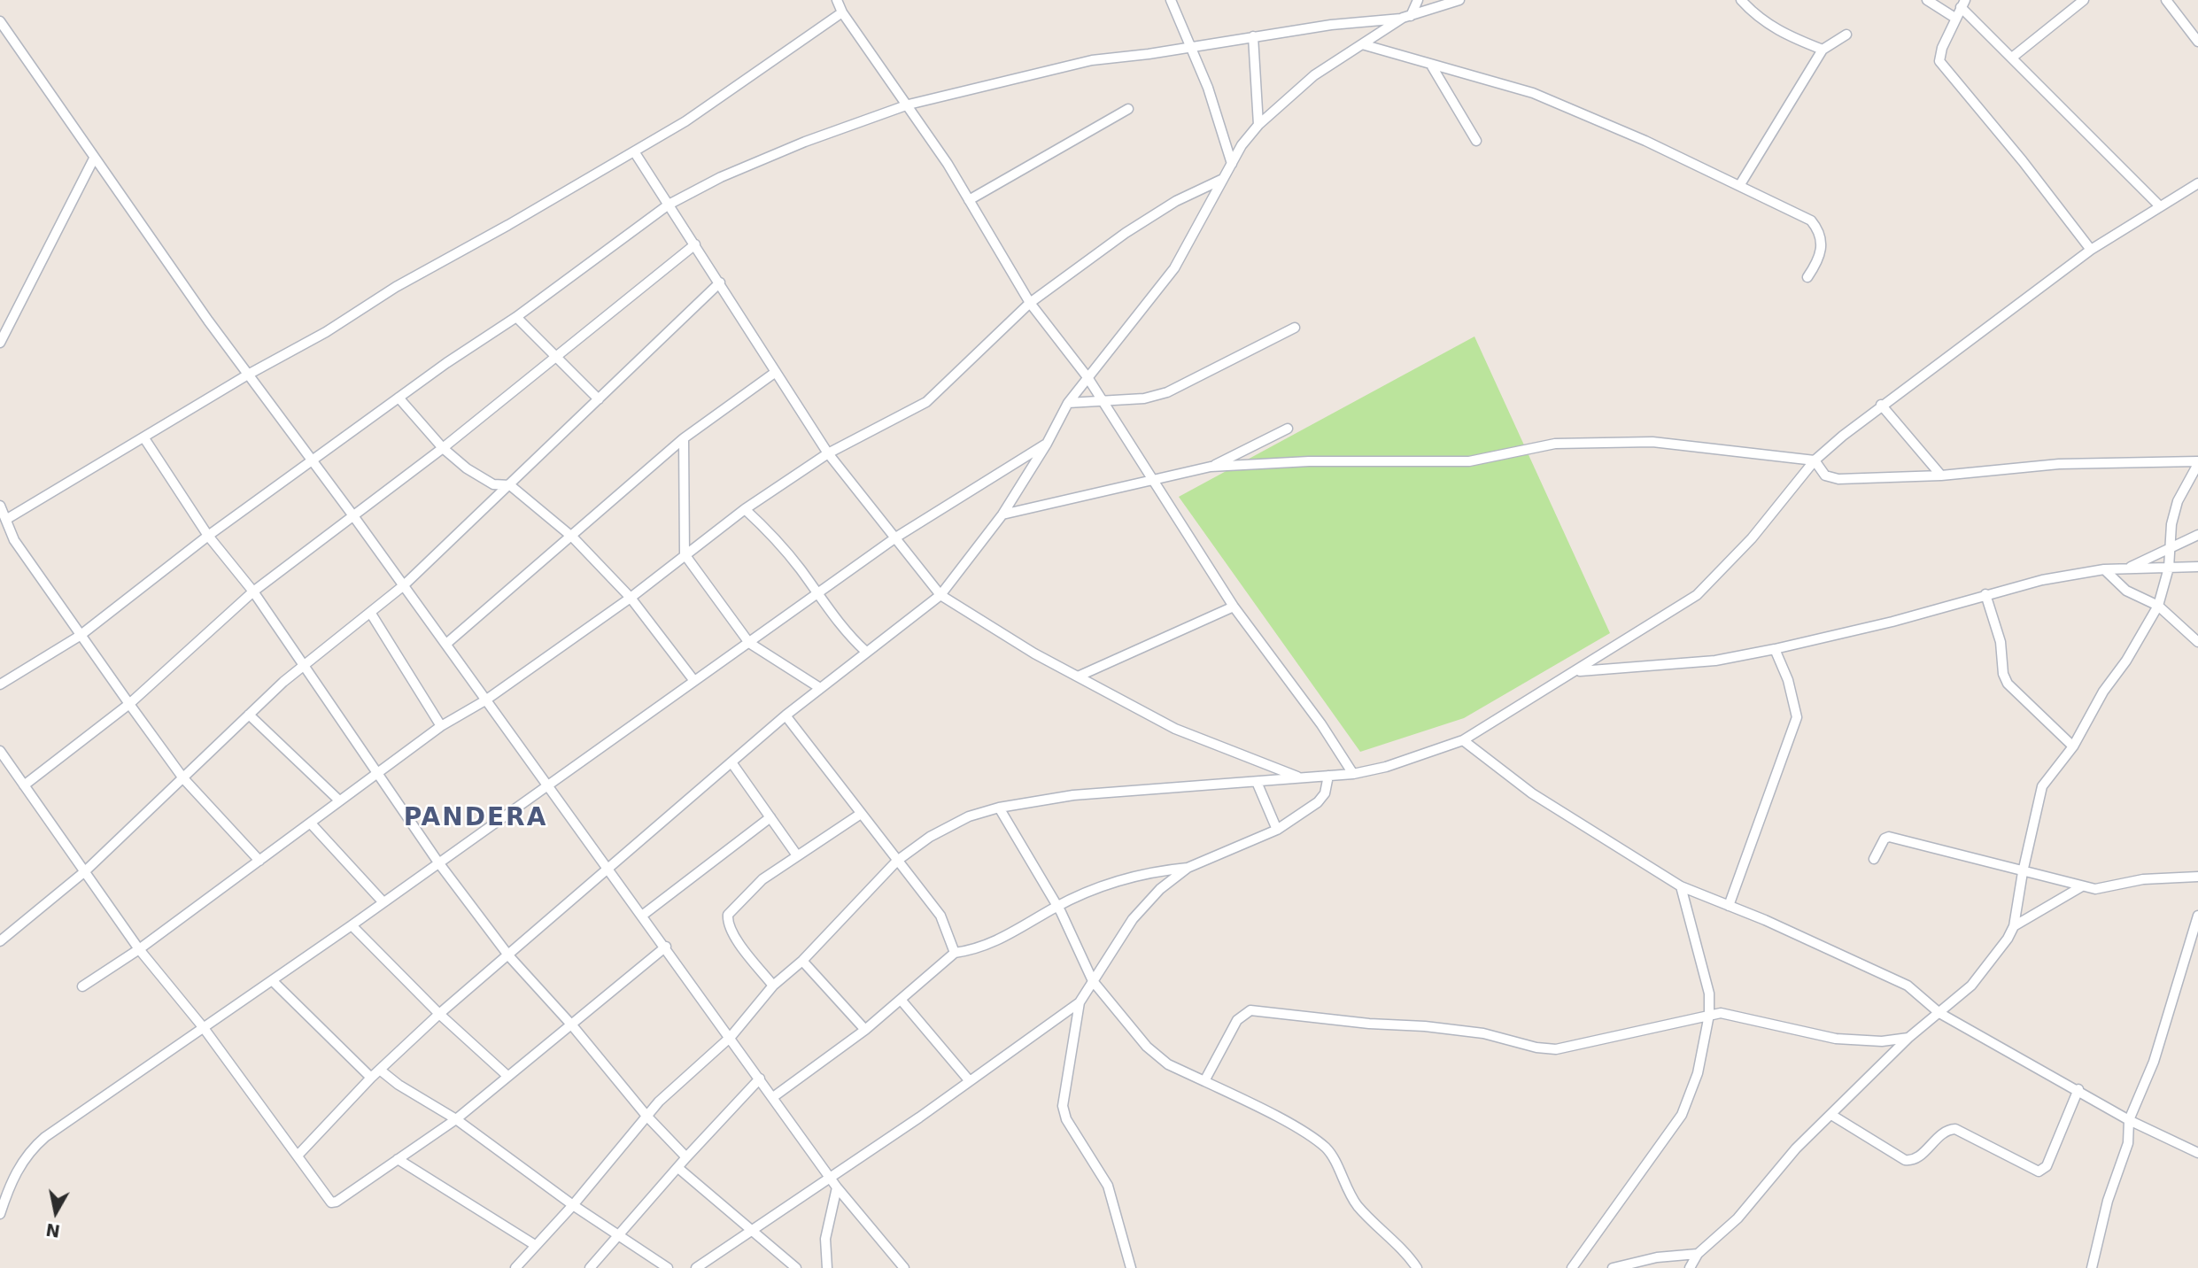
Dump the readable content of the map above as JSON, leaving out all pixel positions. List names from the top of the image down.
{
  "districts": ["PANDERA"],
  "north": "bottom"
}
